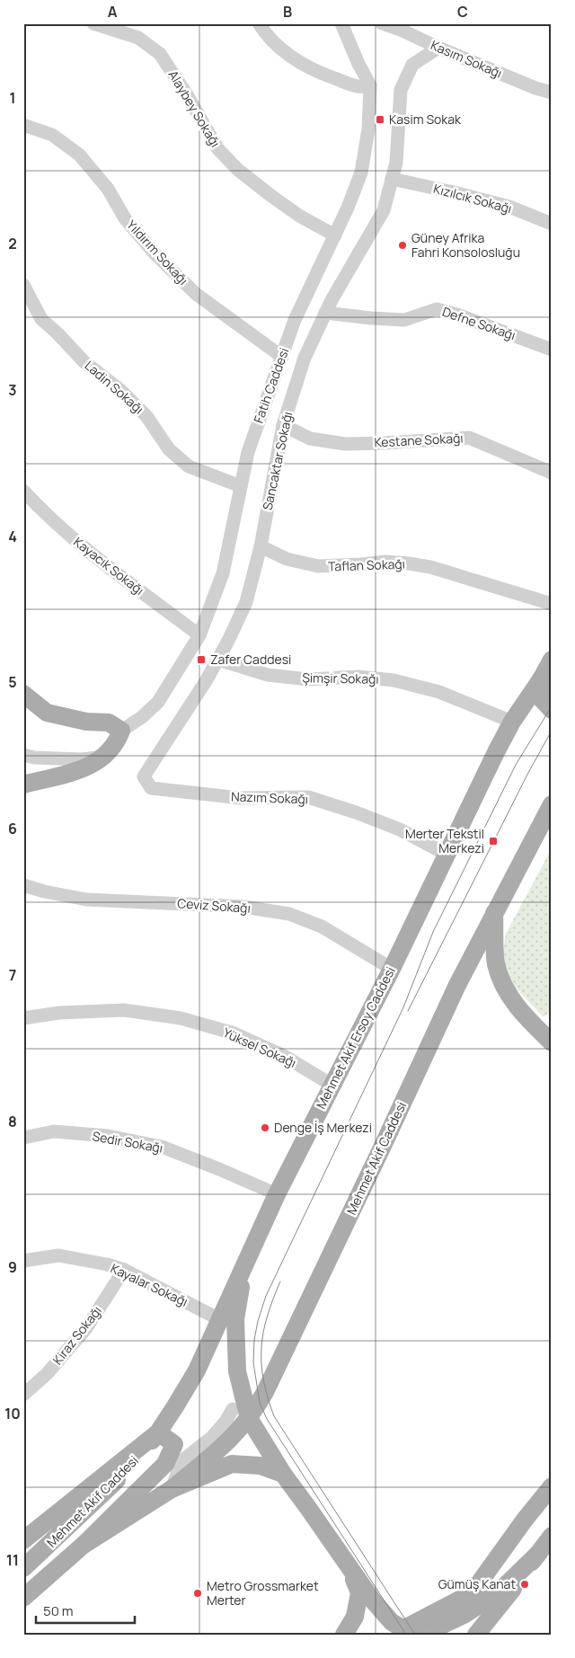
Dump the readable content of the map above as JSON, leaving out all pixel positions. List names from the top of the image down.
{
  "streets": {
    "main road": ["Fatih Caddesi", "Mehmet Akif Ersoy Caddesi", "Mehmet Akif Caddesi"],
    "street": [
      "Kasım Sokağı",
      "Alaybey Sokağı",
      "Kızılcık Sokağı",
      "Yıldırım Sokağı",
      "Defne Sokağı",
      "Ladin Sokağı",
      "Kestane Sokağı",
      "Sancaktar Sokağı",
      "Taflan Sokağı",
      "Kayacık Sokağı",
      "Şimşir Sokağı",
      "Nazım Sokağı",
      "Ceviz Sokağı",
      "Yüksel Sokağı",
      "Sedir Sokağı",
      "Kayalar Sokağı",
      "Kiraz Sokağı"
    ]
  },
  "crossings": [
    ["Kasım Sokağı", "Sancaktar Sokağı"],
    ["Alaybey Sokağı", "Fatih Caddesi"],
    ["Kızılcık Sokağı", "Sancaktar Sokağı"],
    ["Yıldırım Sokağı", "Fatih Caddesi"],
    ["Defne Sokağı", "Sancaktar Sokağı"],
    ["Fatih Caddesi", "Ladin Sokağı"],
    ["Fatih Caddesi", "Kayacık Sokağı"],
    ["Kestane Sokağı", "Sancaktar Sokağı"],
    ["Sancaktar Sokağı", "Taflan Sokağı"],
    ["Sancaktar Sokağı", "Şimşir Sokağı"],
    ["Sancaktar Sokağı", "Nazım Sokağı"],
    ["Şimşir Sokağı", "Mehmet Akif Ersoy Caddesi"],
    ["Nazım Sokağı", "Mehmet Akif Ersoy Caddesi"],
    ["Ceviz Sokağı", "Mehmet Akif Ersoy Caddesi"],
    ["Mehmet Akif Ersoy Caddesi", "Yüksel Sokağı"],
    ["Mehmet Akif Ersoy Caddesi", "Sedir Sokağı"],
    ["Mehmet Akif Ersoy Caddesi", "Mehmet Akif Caddesi"],
    ["Mehmet Akif Ersoy Caddesi", "Kayalar Sokağı"],
    ["Kayalar Sokağı", "Kiraz Sokağı"]
  ],
  "places": {
    "transit": ["Kasim Sokak", "Zafer Caddesi", "Merter Tekstil Merkezi"],
    "other": [
      "Güney Afrika Fahri Konsolosluğu",
      "Denge İş Merkezi",
      "Gümüş Kanat",
      "Metro Grossmarket Merter"
    ]
  },
  "scale_bar": "50 m",
  "grid": {
    "columns": ["A", "B", "C"],
    "rows": [
      "1",
      "2",
      "3",
      "4",
      "5",
      "6",
      "7",
      "8",
      "9",
      "10",
      "11"
    ]
  }
}
